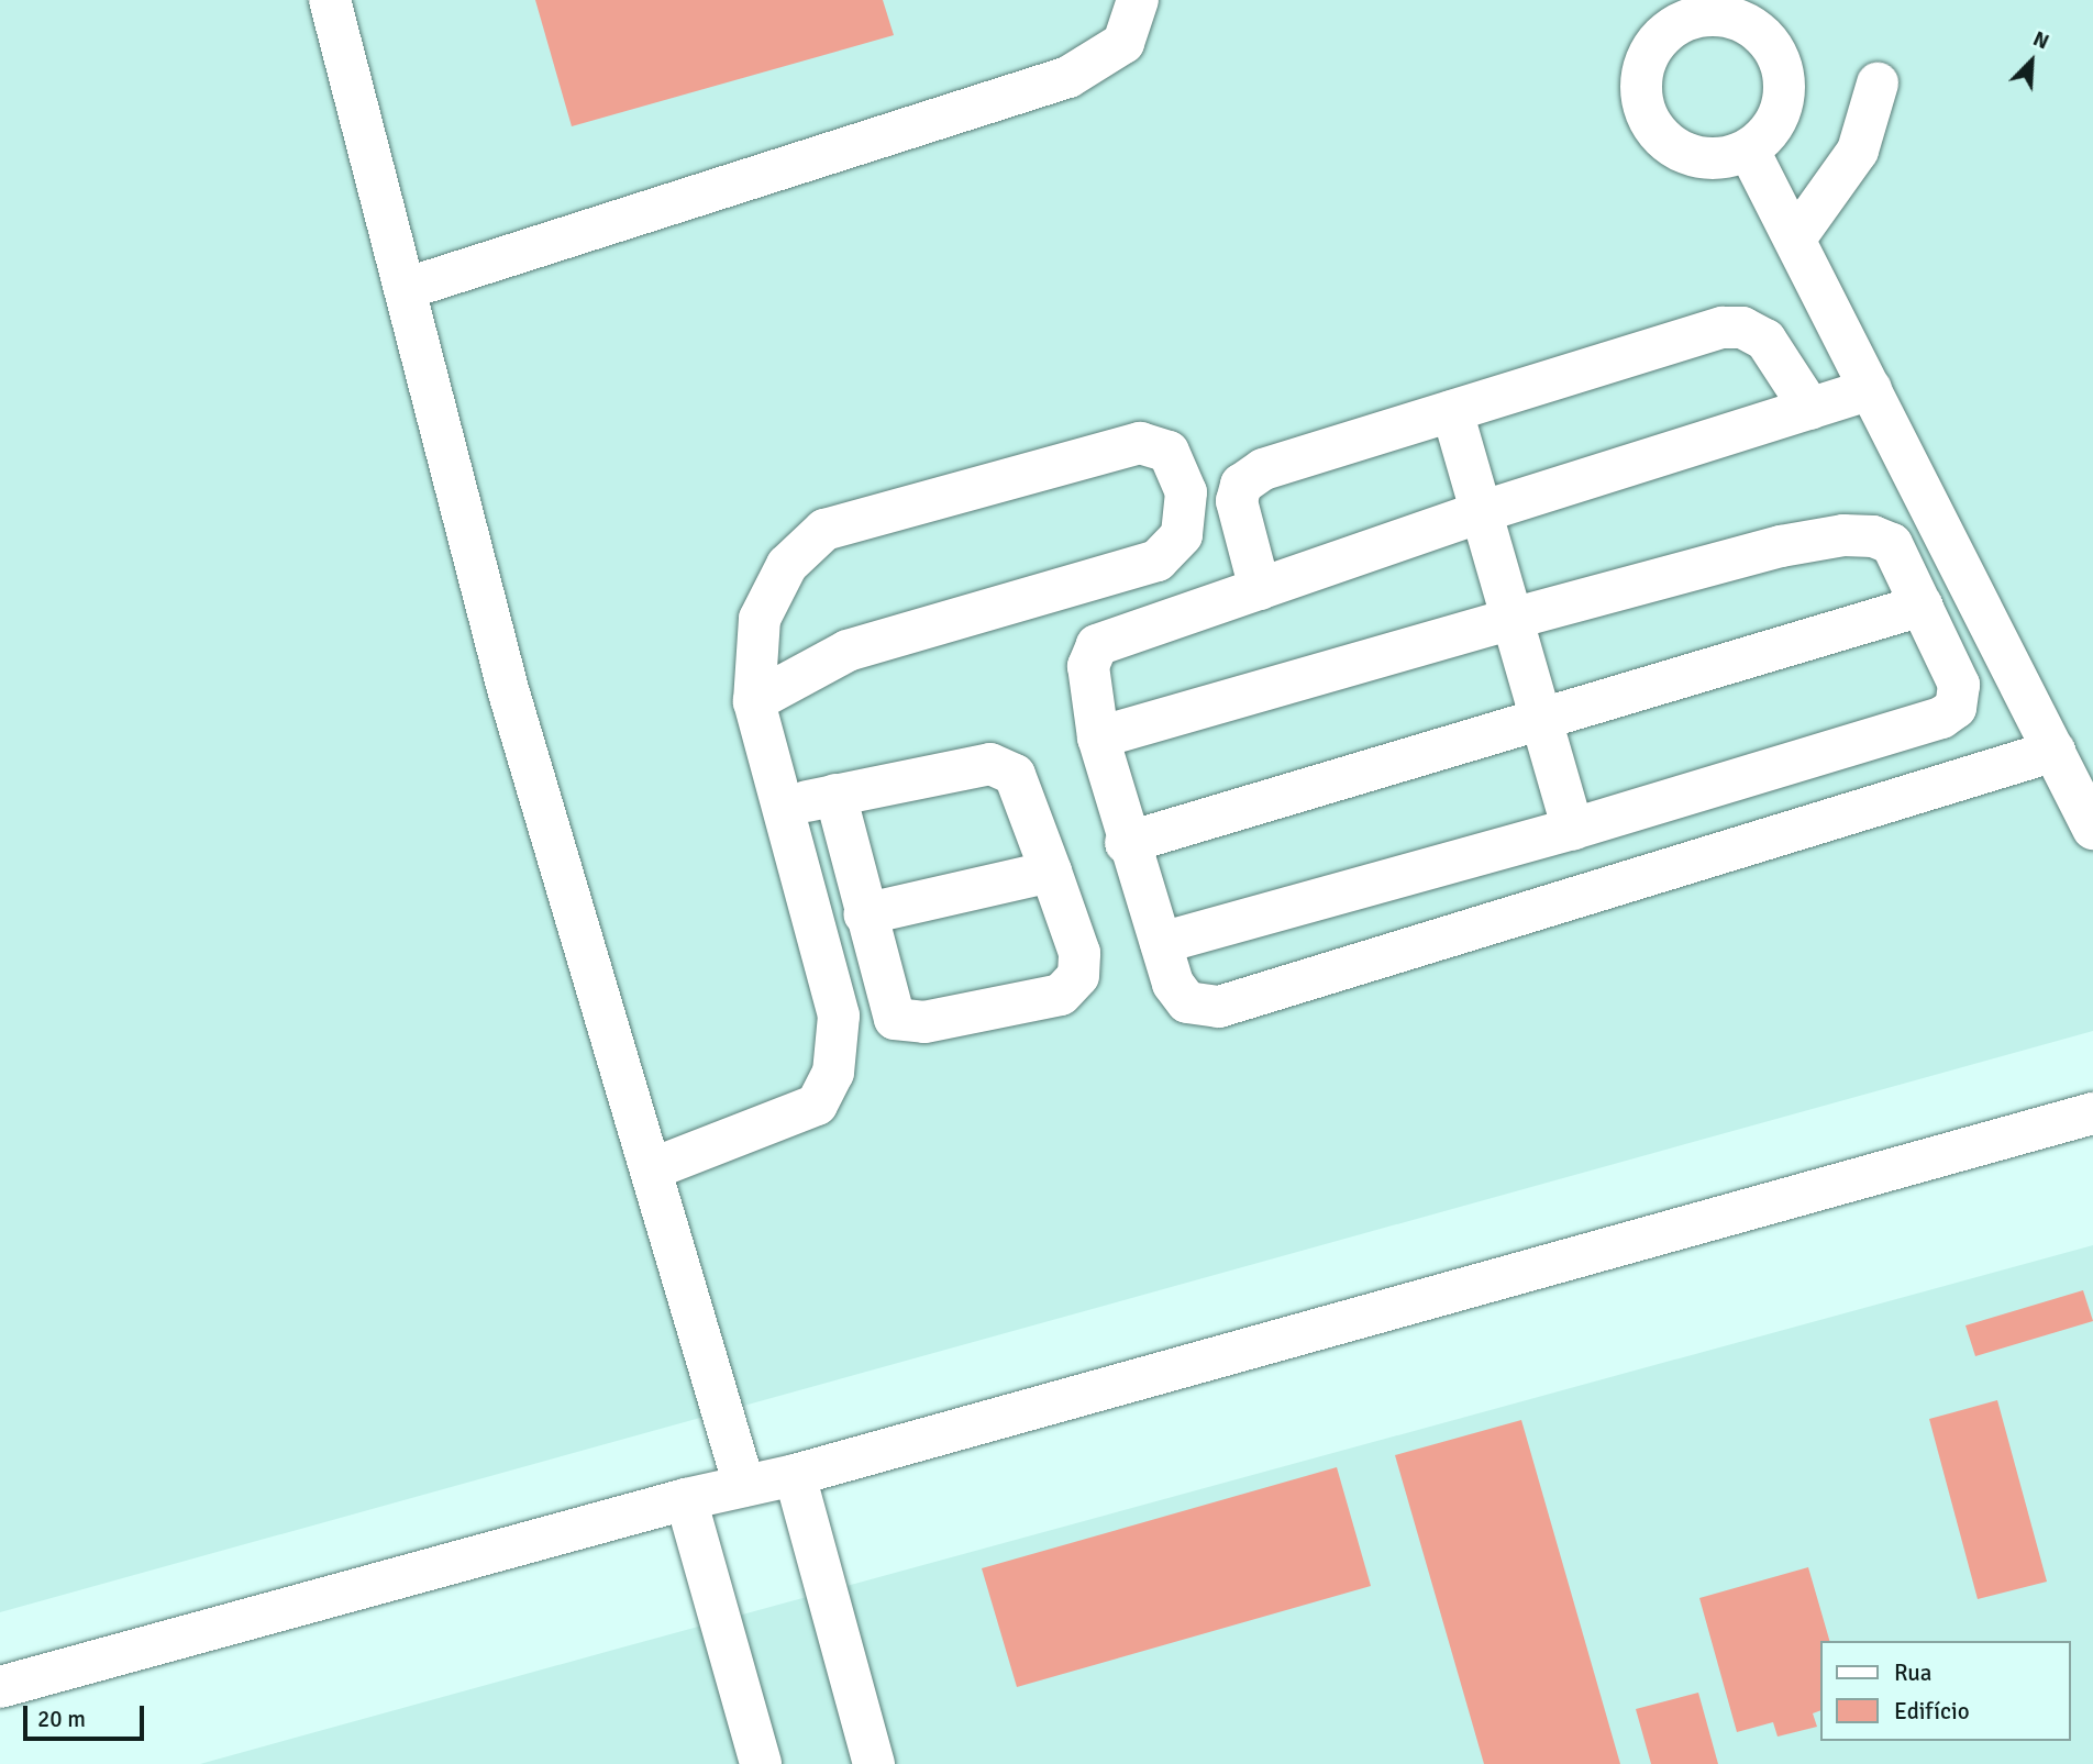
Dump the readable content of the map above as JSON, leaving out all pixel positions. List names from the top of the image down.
{
  "legend": ["Rua", "Edifício"],
  "scale_bar": "20 m",
  "north": "top right"
}
